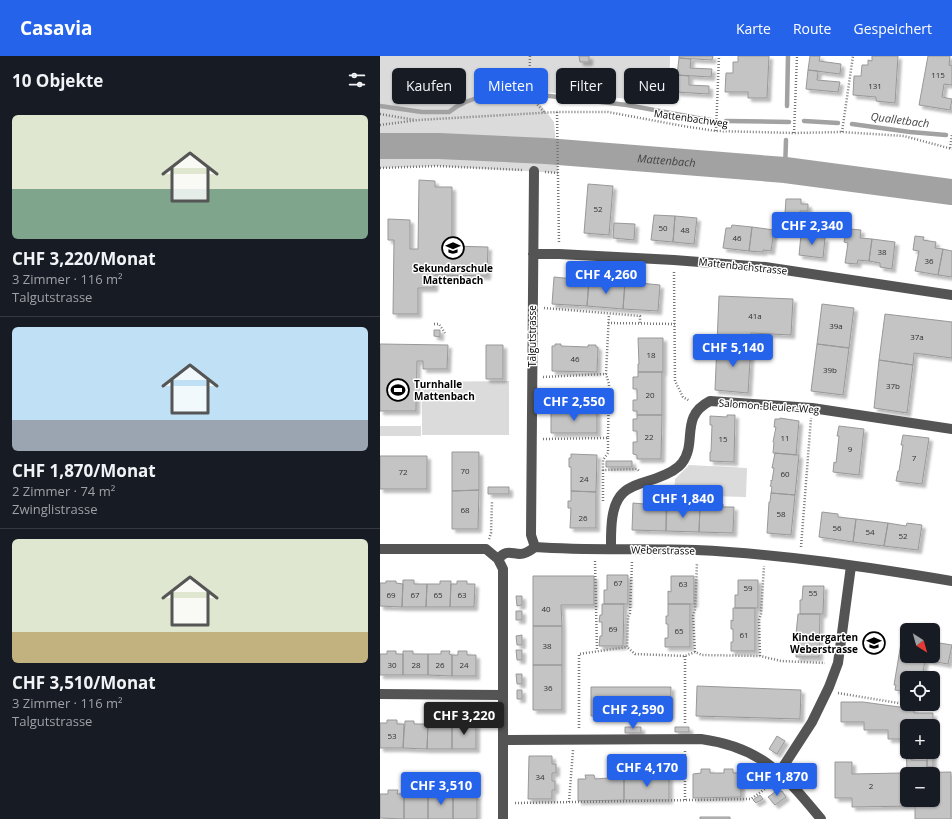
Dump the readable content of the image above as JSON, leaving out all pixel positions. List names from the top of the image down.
{
  "streets": {
    "street": [
      "Mattenbachstrasse",
      "Talgutstrasse",
      "Salomon-Bleuler-Weg",
      "Weberstrasse"
    ],
    "path": ["Mattenbachweg"]
  },
  "crossings": [
    ["Mattenbachstrasse", "Talgutstrasse"],
    ["Talgutstrasse", "Weberstrasse"]
  ],
  "water": ["Qualletbach", "Mattenbach"],
  "places": {
    "school or university": ["Sekundarschule Mattenbach", "Kindergarten Weberstrasse"],
    "sports": ["Turnhalle Mattenbach"]
  },
  "house_numbers": [
    "115",
    "131",
    "52",
    "50",
    "48",
    "46",
    "38",
    "36",
    "41a",
    "39a",
    "37a",
    "18",
    "46",
    "39b",
    "37b",
    "20",
    "22",
    "11",
    "15",
    "9",
    "7",
    "70",
    "72",
    "60",
    "24",
    "68",
    "58",
    "26",
    "56",
    "54",
    "52",
    "67",
    "63",
    "59",
    "55",
    "69",
    "67",
    "65",
    "63",
    "40",
    "69",
    "65",
    "61",
    "38",
    "30",
    "28",
    "26",
    "24",
    "36",
    "53",
    "34",
    "2"
  ],
  "north": "bottom right",
  "page": {
    "header": "Casavia",
    "nav": ["Karte", "Route", "Gespeichert"],
    "heading": "10 Objekte",
    "chip": [
      "Kaufen",
      "Mieten",
      "Filter",
      "Neu"
    ],
    "list": [
      {
        "name": "CHF 3,220/Monat",
        "note": "3 Zimmer · 116 m² · Talgutstrasse"
      },
      {
        "name": "CHF 1,870/Monat",
        "note": "2 Zimmer · 74 m² · Zwinglistrasse"
      },
      {
        "name": "CHF 3,510/Monat",
        "note": "3 Zimmer · 116 m² · Talgutstrasse"
      }
    ],
    "price": [
      "CHF 2,340",
      "CHF 4,260",
      "CHF 5,140",
      "CHF 2,550",
      "CHF 1,840",
      "CHF 2,590",
      "CHF 3,220",
      "CHF 4,170",
      "CHF 1,870",
      "CHF 3,510"
    ],
    "map_buttons": ["+", "−"]
  }
}
